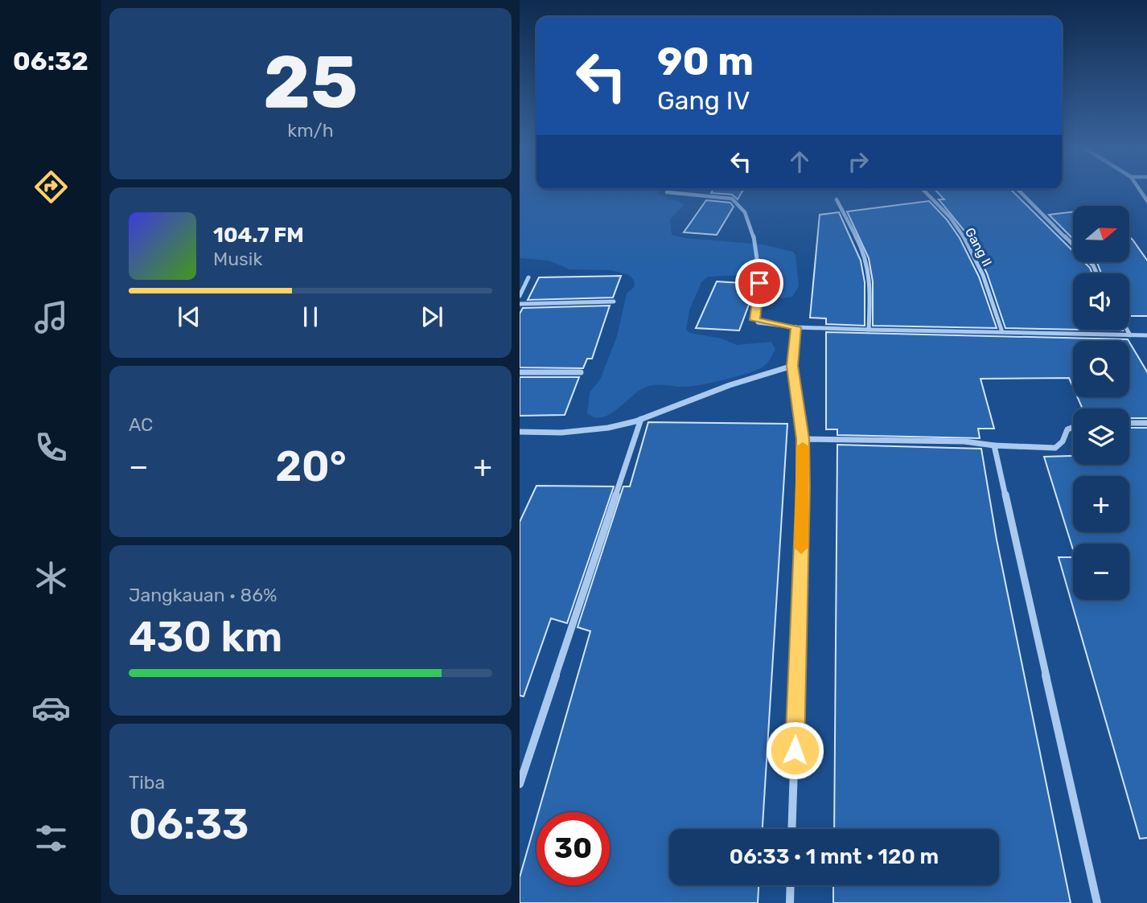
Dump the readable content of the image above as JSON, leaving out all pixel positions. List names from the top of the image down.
{
  "streets": {
    "street": ["Gang II"]
  },
  "north": "right",
  "page": {
    "tabs": "06:32",
    "tile": [
      ["25", "km/h"],
      "AC",
      ["Jangkauan · 86%", "430 km"],
      ["Tiba", "06:33"]
    ],
    "turn": ["90 m", "Gang IV"],
    "map_buttons": ["+", "−"],
    "song": ["104.7 FM", "Musik"],
    "heat": ["−", "20°", "+"],
    "limit": "30",
    "trip": "06:33 · 1 mnt · 120 m"
  }
}
